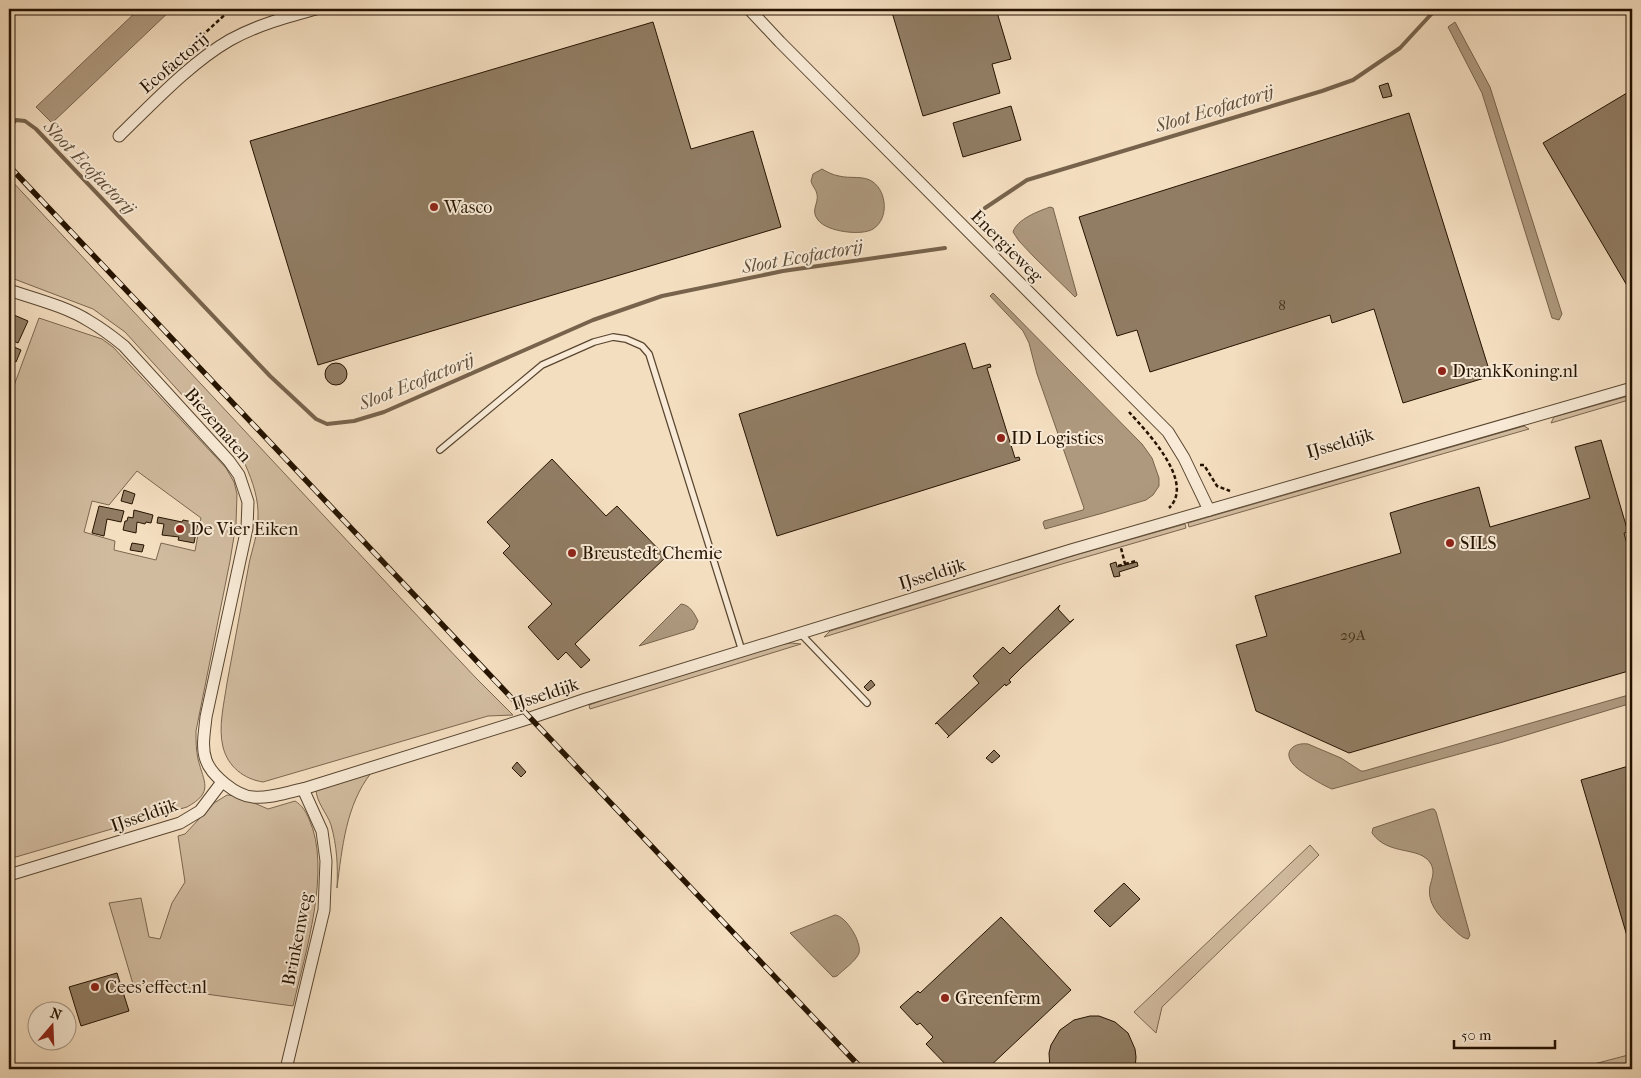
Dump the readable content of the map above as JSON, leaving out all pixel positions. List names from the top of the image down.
{
  "streets": {
    "street": [
      "Ecofactorij",
      "Energieweg",
      "Biezematen",
      "IJsseldijk",
      "Brinkenweg"
    ]
  },
  "crossings": [
    ["Energieweg", "IJsseldijk"],
    ["Biezematen", "IJsseldijk"],
    ["IJsseldijk", "Brinkenweg"]
  ],
  "water": ["Sloot Ecofactorij"],
  "places": [
    "Wasco",
    "DrankKoning.nl",
    "ID Logistics",
    "De Vier Eiken",
    "SILS",
    "Breustedt Chemie",
    "Cees'effect.nl",
    "Greenferm"
  ],
  "house_numbers": ["8", "29A"],
  "scale_bar": "50 m",
  "north": "top"
}
